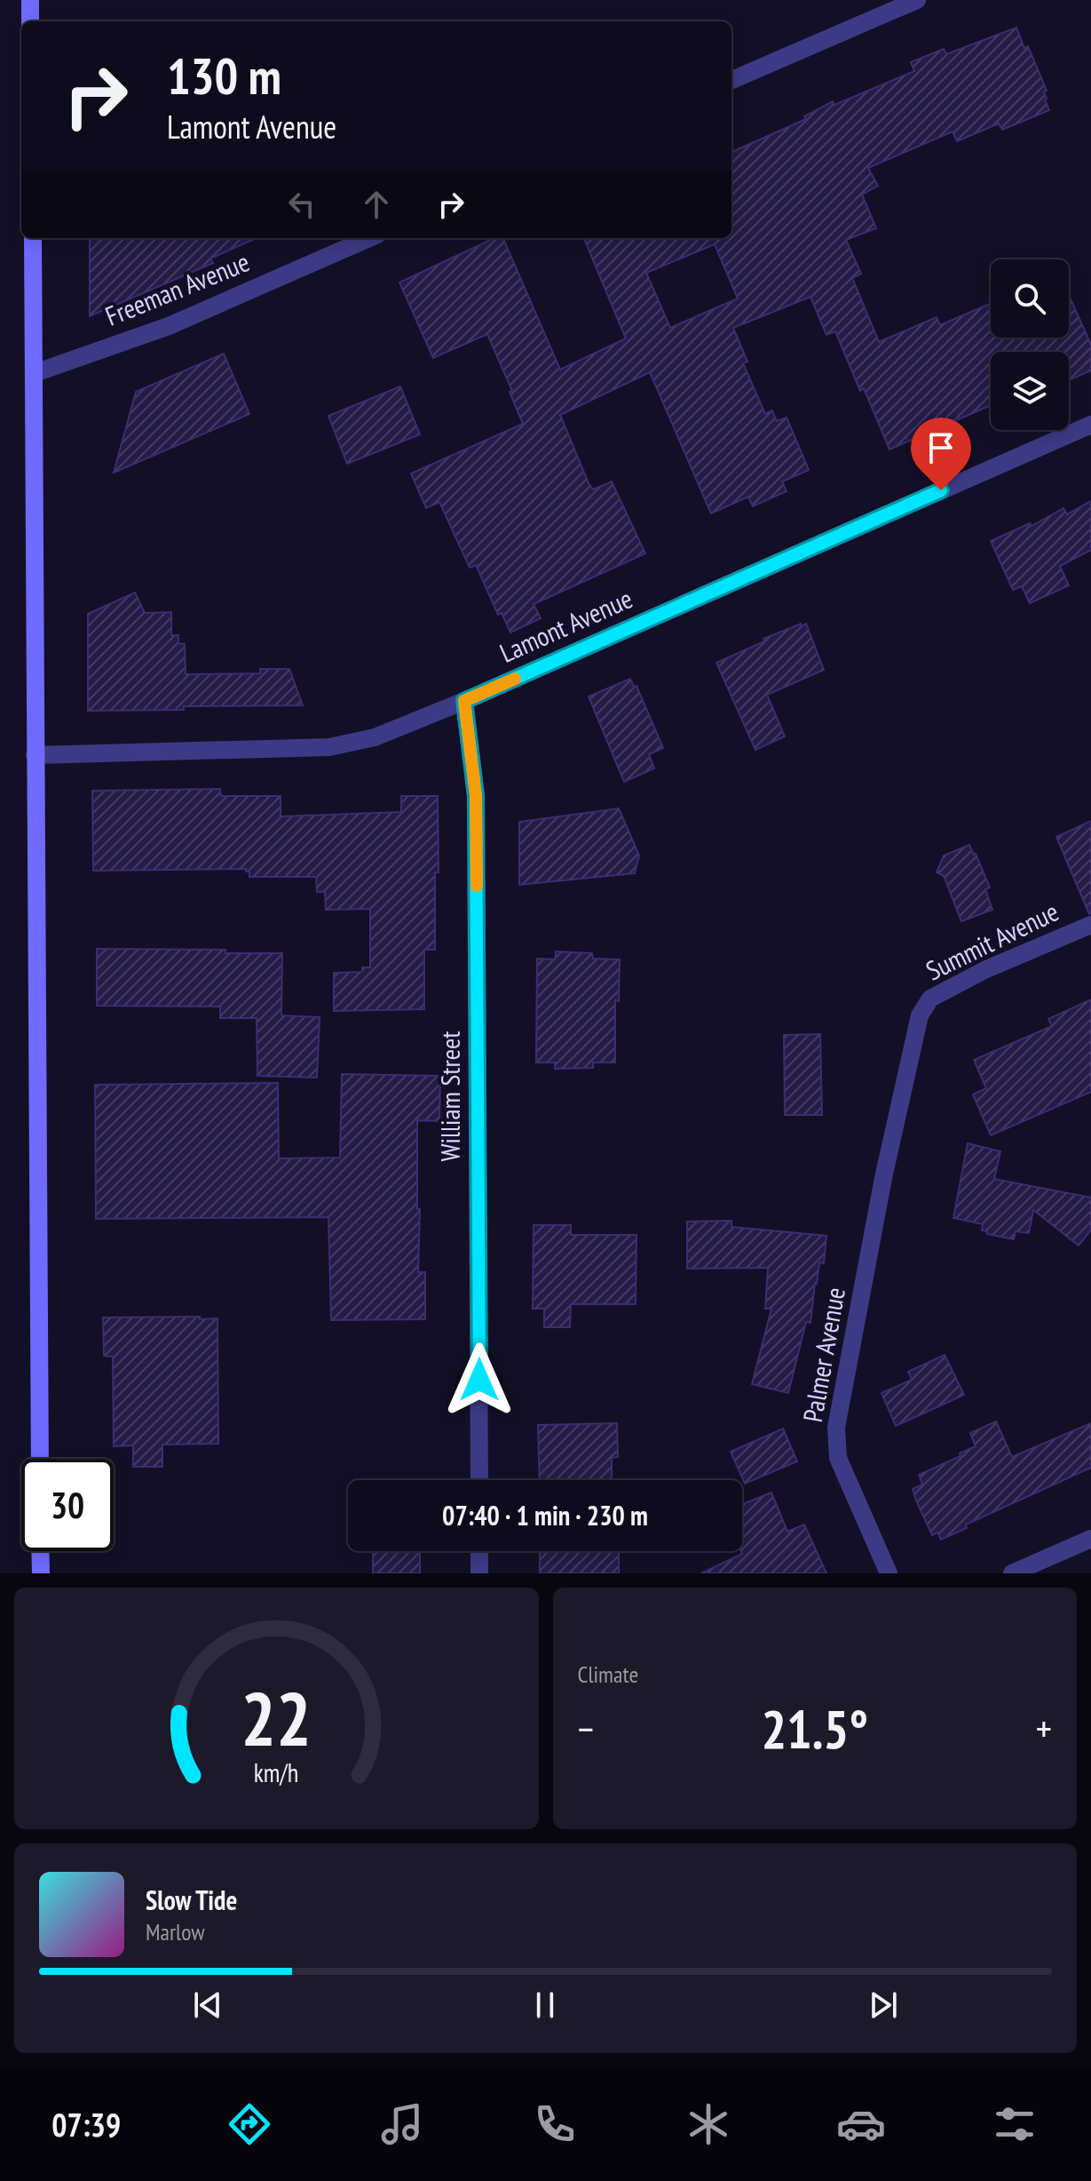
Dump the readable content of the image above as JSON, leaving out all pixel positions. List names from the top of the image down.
{
  "streets": {
    "street": [
      "Freeman Avenue",
      "Lamont Avenue",
      "Summit Avenue",
      "William Street",
      "Palmer Avenue"
    ]
  },
  "crossings": [
    ["Lamont Avenue", "William Street"],
    ["Summit Avenue", "Palmer Avenue"]
  ],
  "page": {
    "turn": ["130 m", "Lamont Avenue"],
    "limit": "30",
    "trip": "07:40 · 1 min · 230 m",
    "tile": "Climate",
    "heat": ["−", "21.5°", "+"],
    "song": ["Slow Tide", "Marlow"],
    "tabs": "07:39",
    "gauge": ["22", "km/h"]
  }
}
